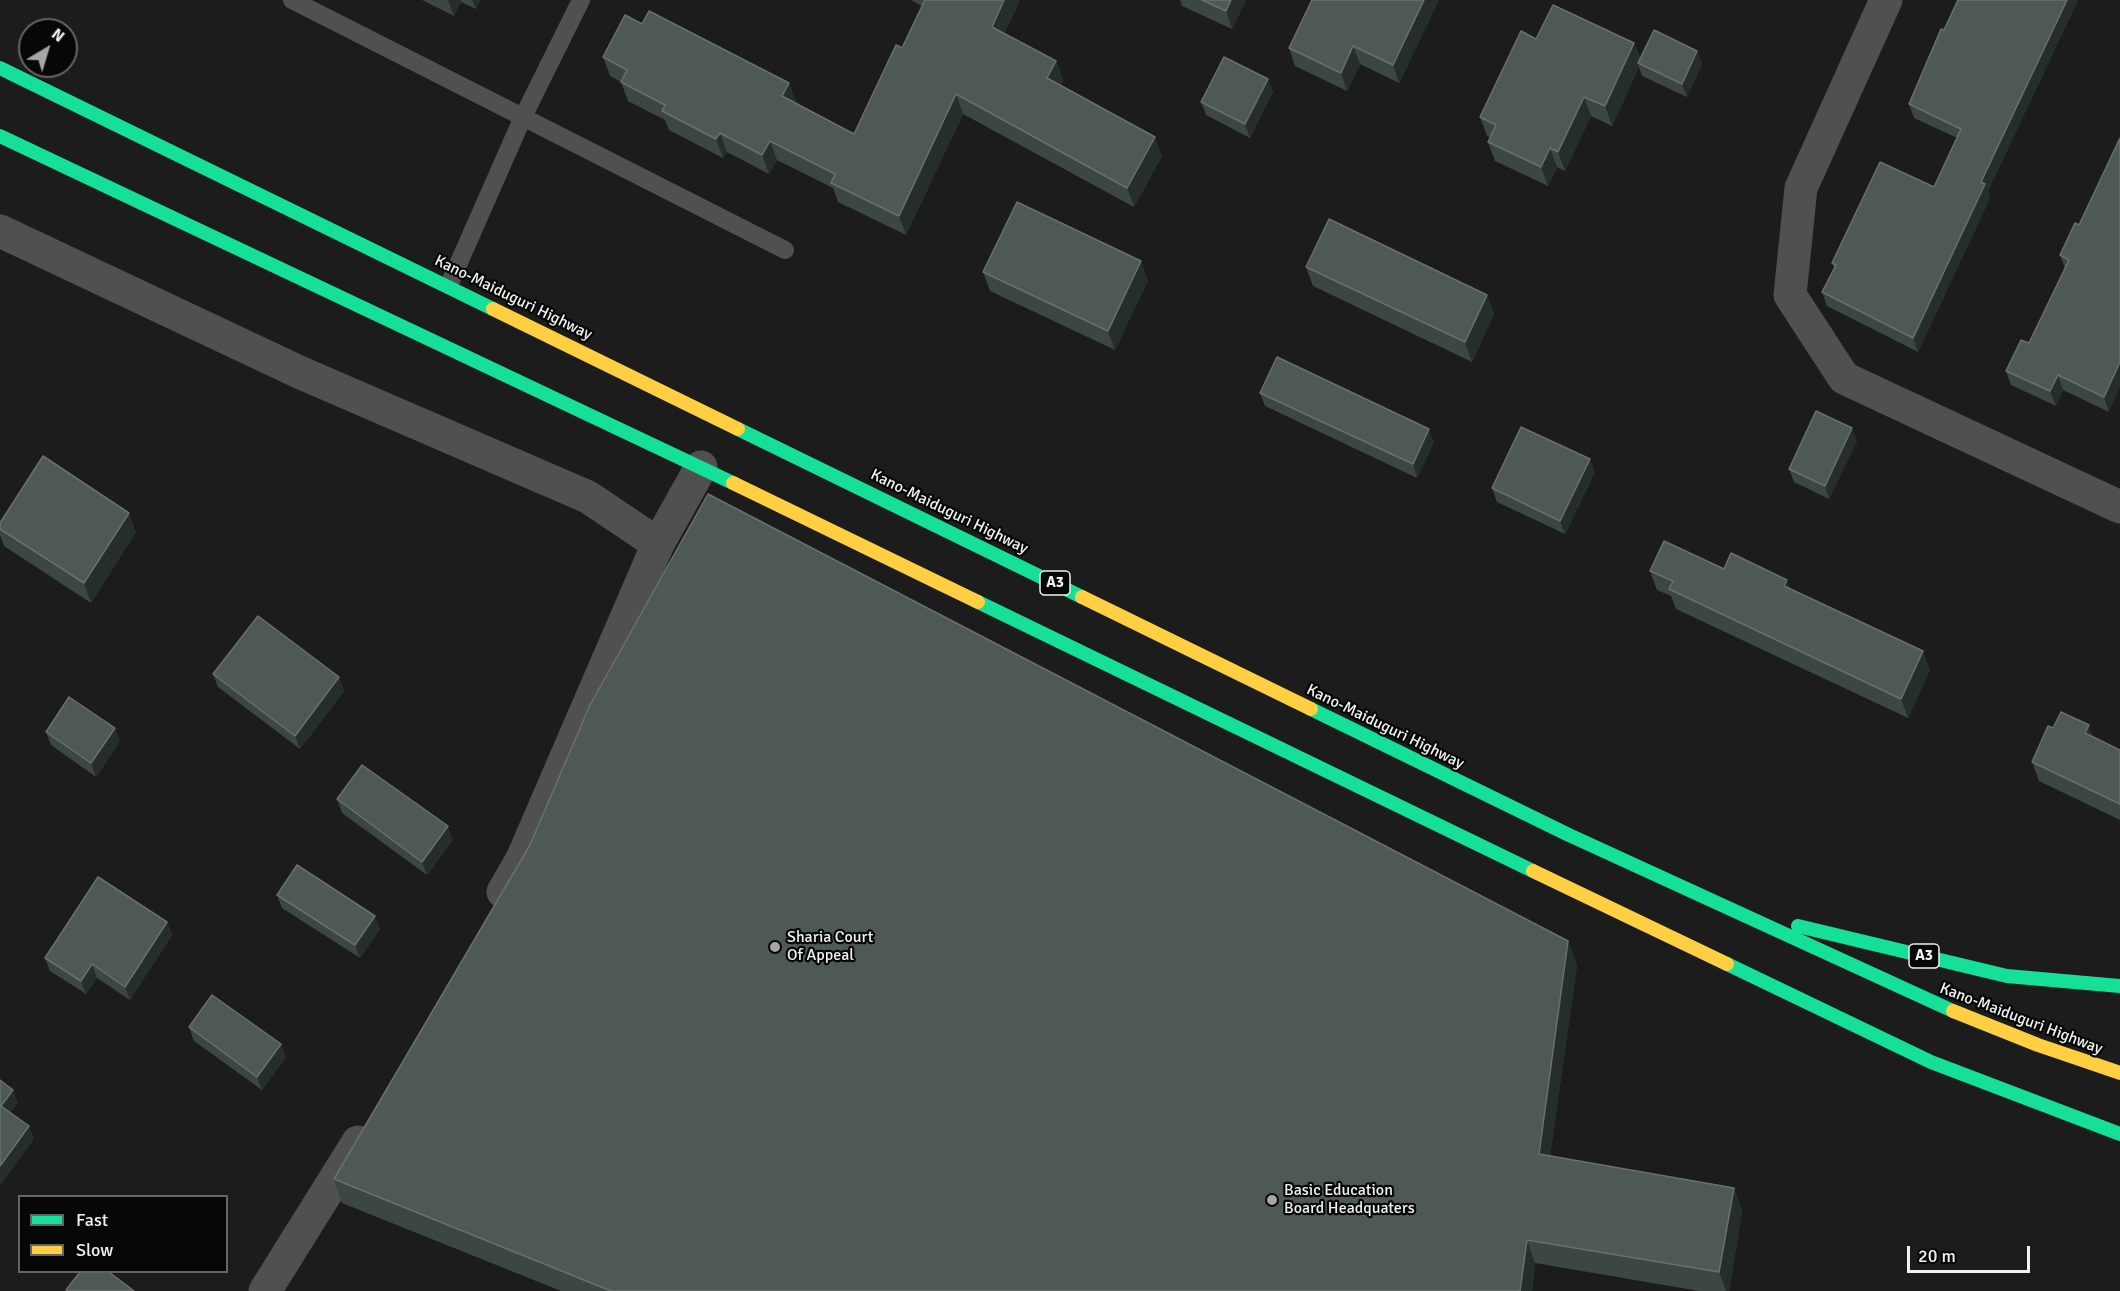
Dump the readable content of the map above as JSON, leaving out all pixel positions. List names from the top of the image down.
{
  "streets": {
    "highway": ["Kano-Maiduguri Highway", "A3"]
  },
  "crossings": [
    ["Kano-Maiduguri Highway", "A3"]
  ],
  "places": ["Sharia Court Of Appeal", "Basic Education Board Headquaters"],
  "legend": ["Fast", "Slow"],
  "scale_bar": "20 m",
  "north": "top right"
}
